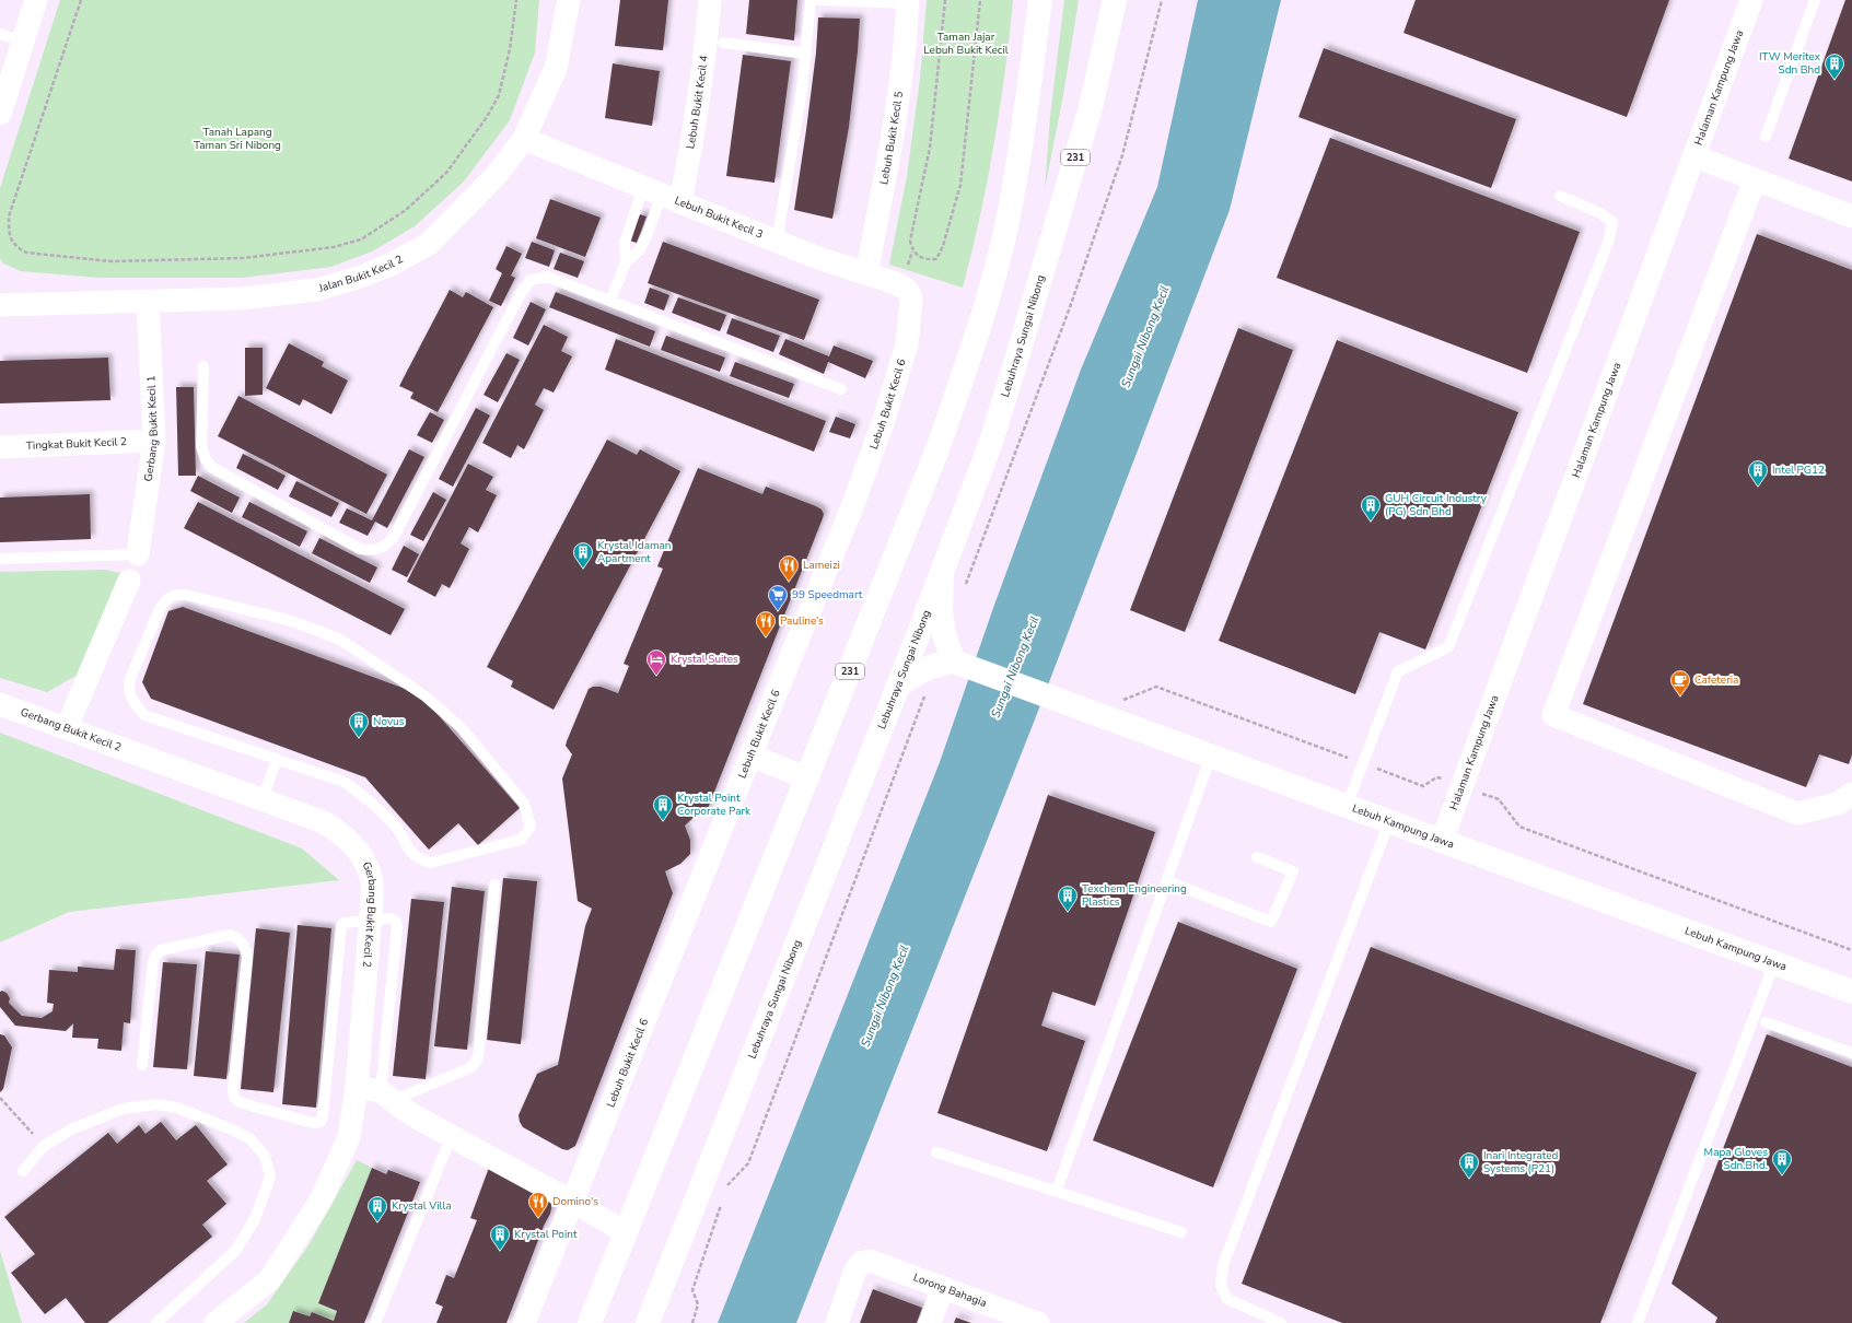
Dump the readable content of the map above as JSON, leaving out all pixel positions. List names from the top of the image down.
{
  "streets": {
    "main road": ["231", "Lebuhraya Sungai Nibong", "Lebuh Kampung Jawa"],
    "street": [
      "Halaman Kampung Jawa",
      "Lebuh Bukit Kecil 4",
      "Lebuh Bukit Kecil 5",
      "Lebuh Bukit Kecil 3",
      "Jalan Bukit Kecil 2",
      "Lebuh Bukit Kecil 6",
      "Gerbang Bukit Kecil 1",
      "Tingkat Bukit Kecil 2",
      "Gerbang Bukit Kecil 2",
      "Lorong Bahagia"
    ]
  },
  "crossings": [
    ["Halaman Kampung Jawa", "Lebuh Kampung Jawa"],
    ["Lebuh Bukit Kecil 4", "Lebuh Bukit Kecil 3"],
    ["Lebuh Bukit Kecil 5", "Lebuh Bukit Kecil 3"],
    ["Lebuh Bukit Kecil 3", "Jalan Bukit Kecil 2"],
    ["Lebuh Bukit Kecil 3", "Lebuh Bukit Kecil 6"],
    ["Jalan Bukit Kecil 2", "Gerbang Bukit Kecil 1"],
    ["Lebuhraya Sungai Nibong", "Lebuh Kampung Jawa"],
    ["Gerbang Bukit Kecil 1", "Tingkat Bukit Kecil 2"]
  ],
  "water": ["Sungai Nibong Kecil"],
  "parks": ["Taman Jajar Lebuh Bukit Kecil", "Tanah Lapang Taman Sri Nibong"],
  "places": {
    "building": [
      "ITW Meritex Sdn Bhd",
      "Intel PG12",
      "GUH Circuit Industry (PG) Sdn Bhd",
      "Krystal Idaman Apartment",
      "Novus",
      "Krystal Point Corporate Park",
      "Texchem Engineering Plastics",
      "Mapa Gloves Sdn.Bhd.",
      "Inari Integrated Systems (P21)",
      "Krystal Villa",
      "Krystal Point"
    ],
    "restaurant": ["Lameizi", "Pauline’s", "Domino's"],
    "supermarket": ["99 Speedmart"],
    "hotel": ["Krystal Suites"],
    "cafe": ["Cafeteria"]
  }
}
